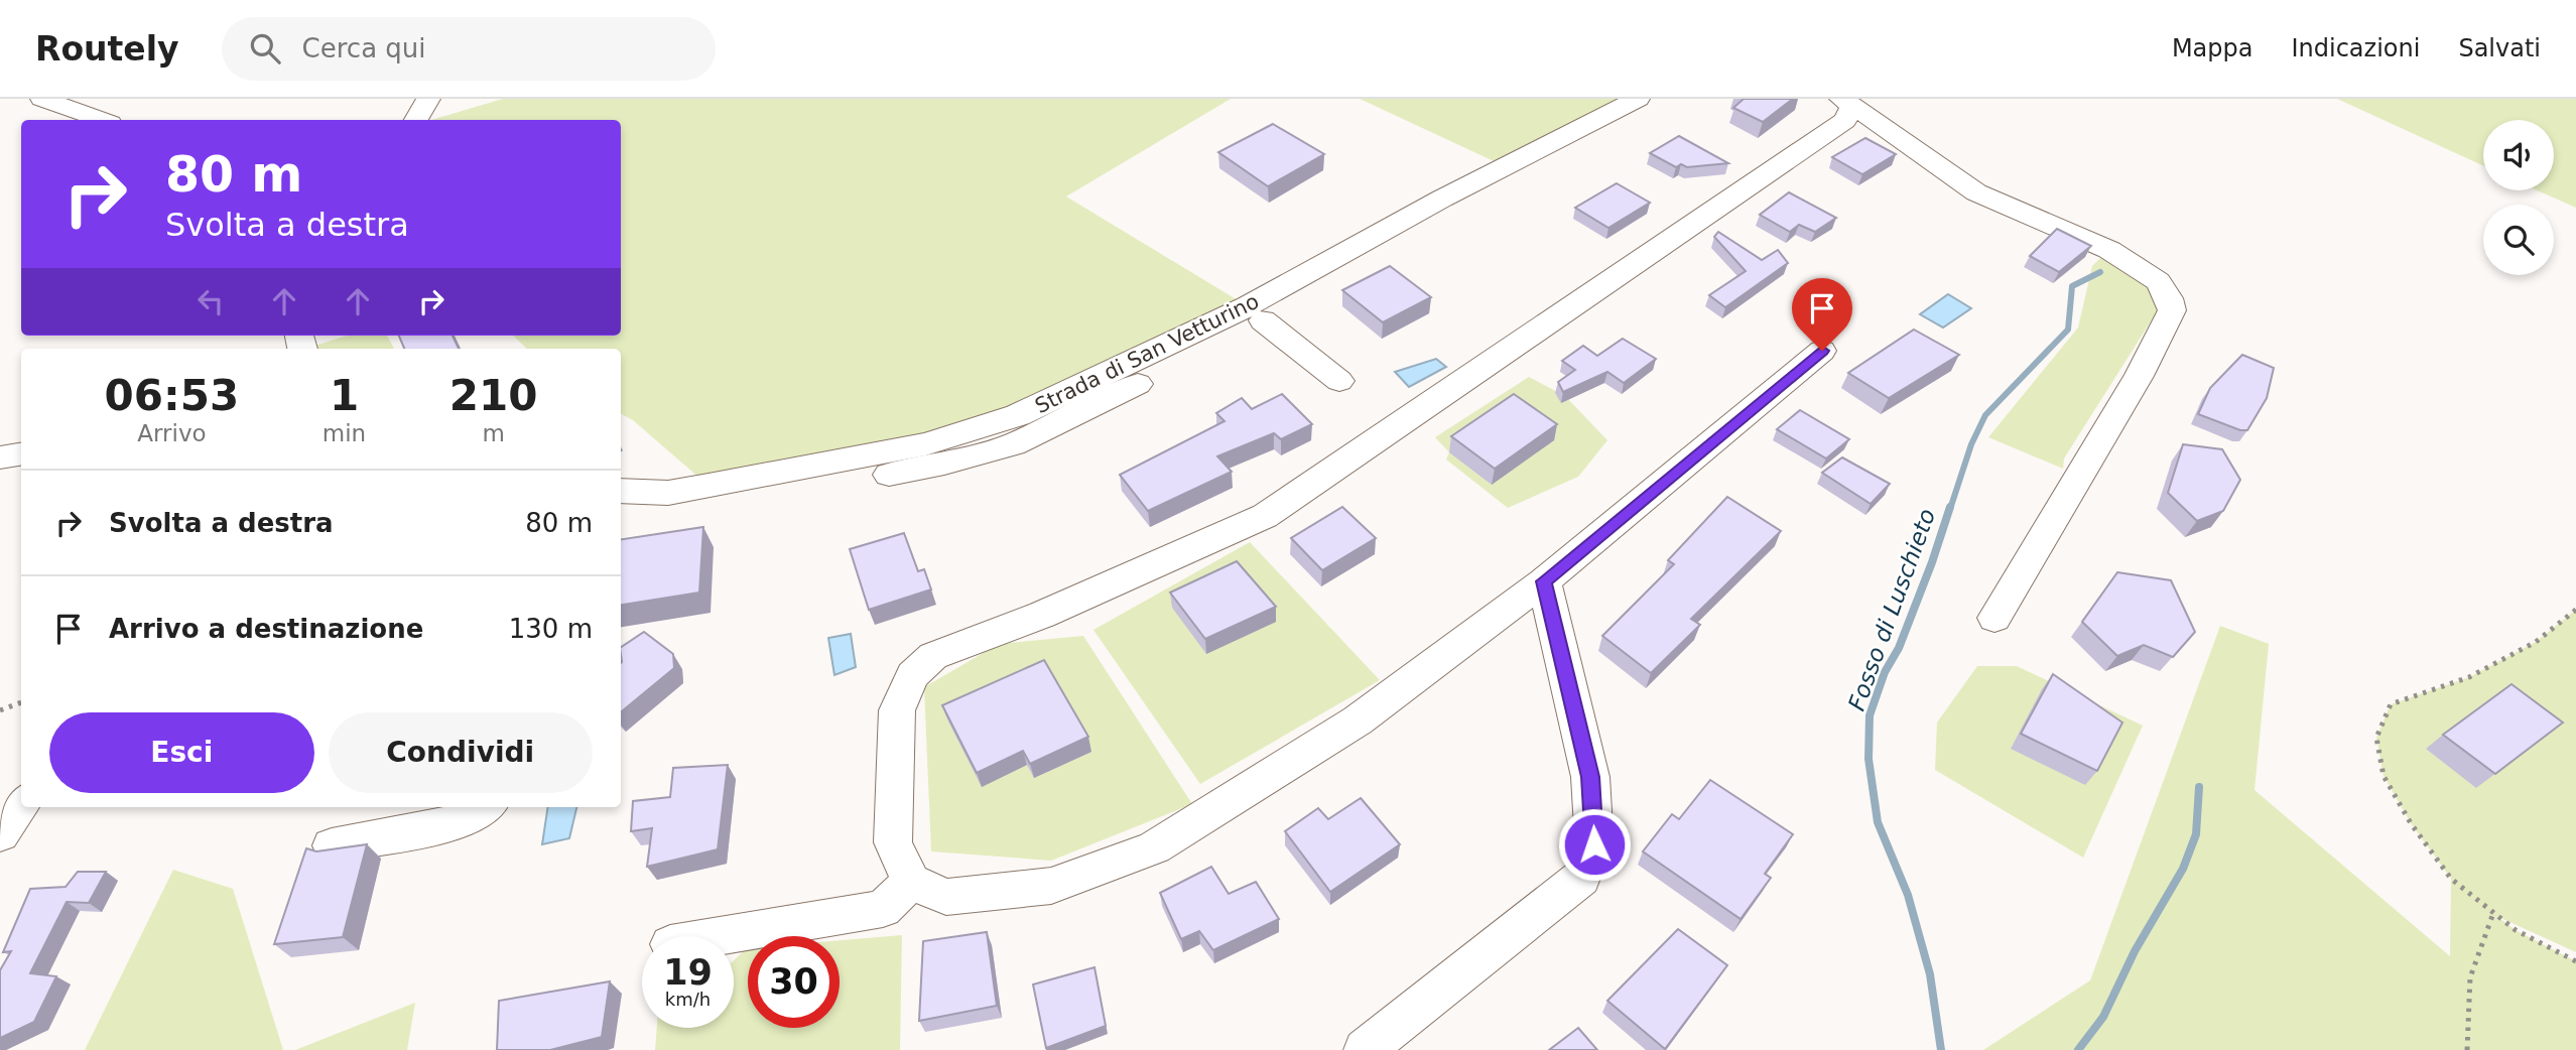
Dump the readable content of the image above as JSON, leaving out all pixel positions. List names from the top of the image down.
{
  "streets": {
    "street": ["Strada di San Vetturino"]
  },
  "water": ["Fosso di Luschieto"],
  "page": {
    "header": "Routely",
    "search": "Cerca qui",
    "nav": ["Mappa", "Indicazioni", "Salvati"],
    "turn": ["80 m", "Svolta a destra"],
    "eta": [
      "06:53",
      "Arrivo",
      "1",
      "min",
      "210",
      "m"
    ],
    "list": [
      {
        "name": "Svolta a destra",
        "value": "80 m"
      },
      {
        "name": "Arrivo a destinazione",
        "value": "130 m"
      }
    ],
    "buttons": ["Esci", "Condividi"],
    "speed": "19 km/h",
    "limit": "30"
  }
}
